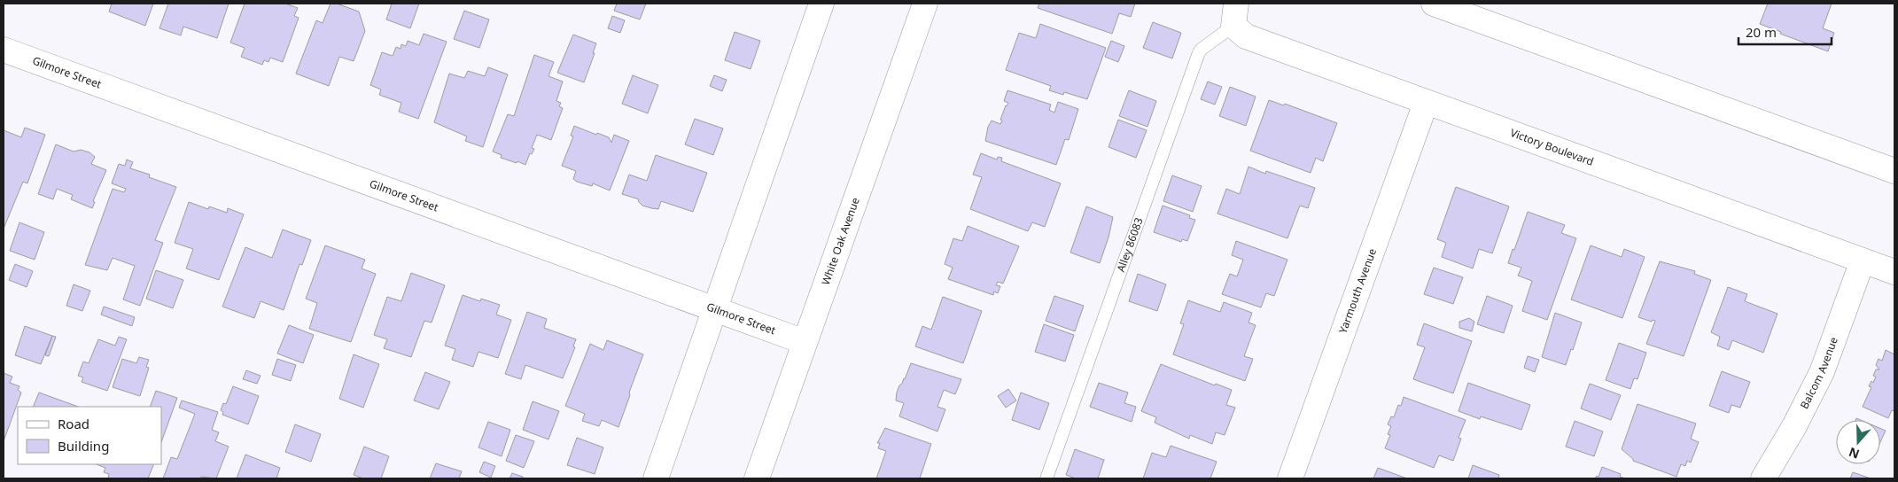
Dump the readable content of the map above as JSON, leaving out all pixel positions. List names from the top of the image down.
{
  "streets": {
    "street": [
      "Gilmore Street",
      "Victory Boulevard",
      "White Oak Avenue",
      "Yarmouth Avenue",
      "Balcom Avenue"
    ],
    "lane": ["Alley 86083"]
  },
  "crossings": [
    ["Gilmore Street", "White Oak Avenue"],
    ["Victory Boulevard", "Alley 86083"],
    ["Victory Boulevard", "Yarmouth Avenue"],
    ["Victory Boulevard", "Balcom Avenue"]
  ],
  "legend": ["Road", "Building"],
  "scale_bar": "20 m",
  "north": "bottom"
}
